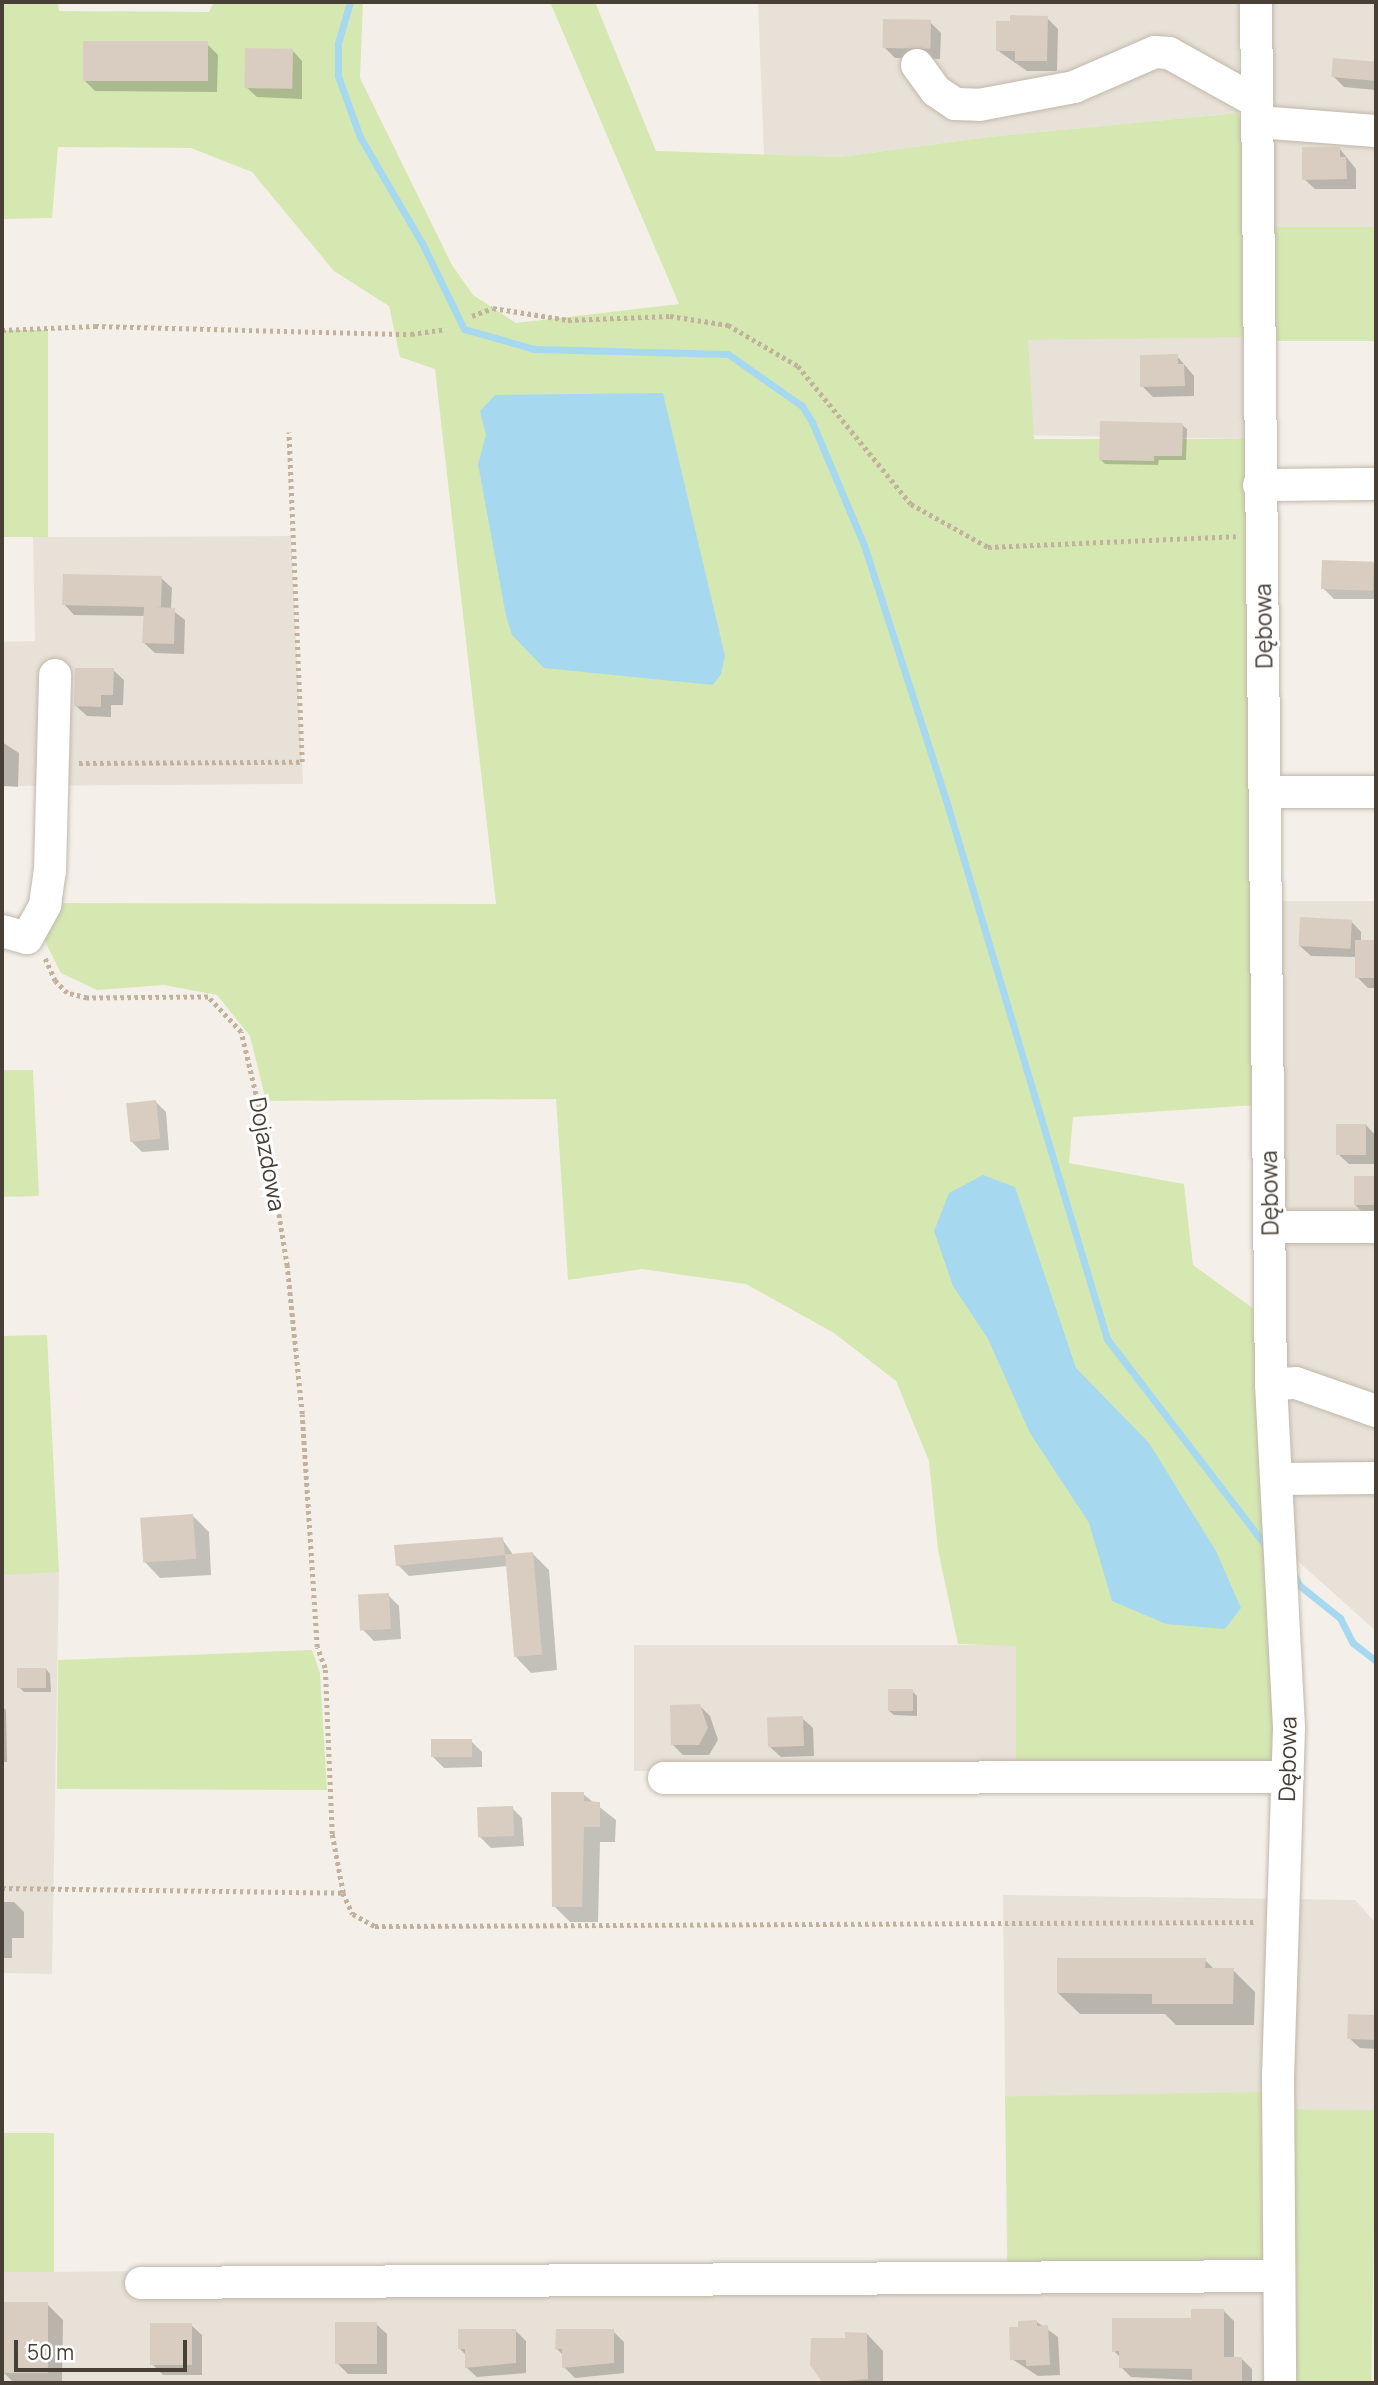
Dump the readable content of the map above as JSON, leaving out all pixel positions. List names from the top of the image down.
{
  "streets": {
    "street": ["Dębowa"],
    "path": ["Dojazdowa"]
  },
  "scale_bar": "50 m"
}
